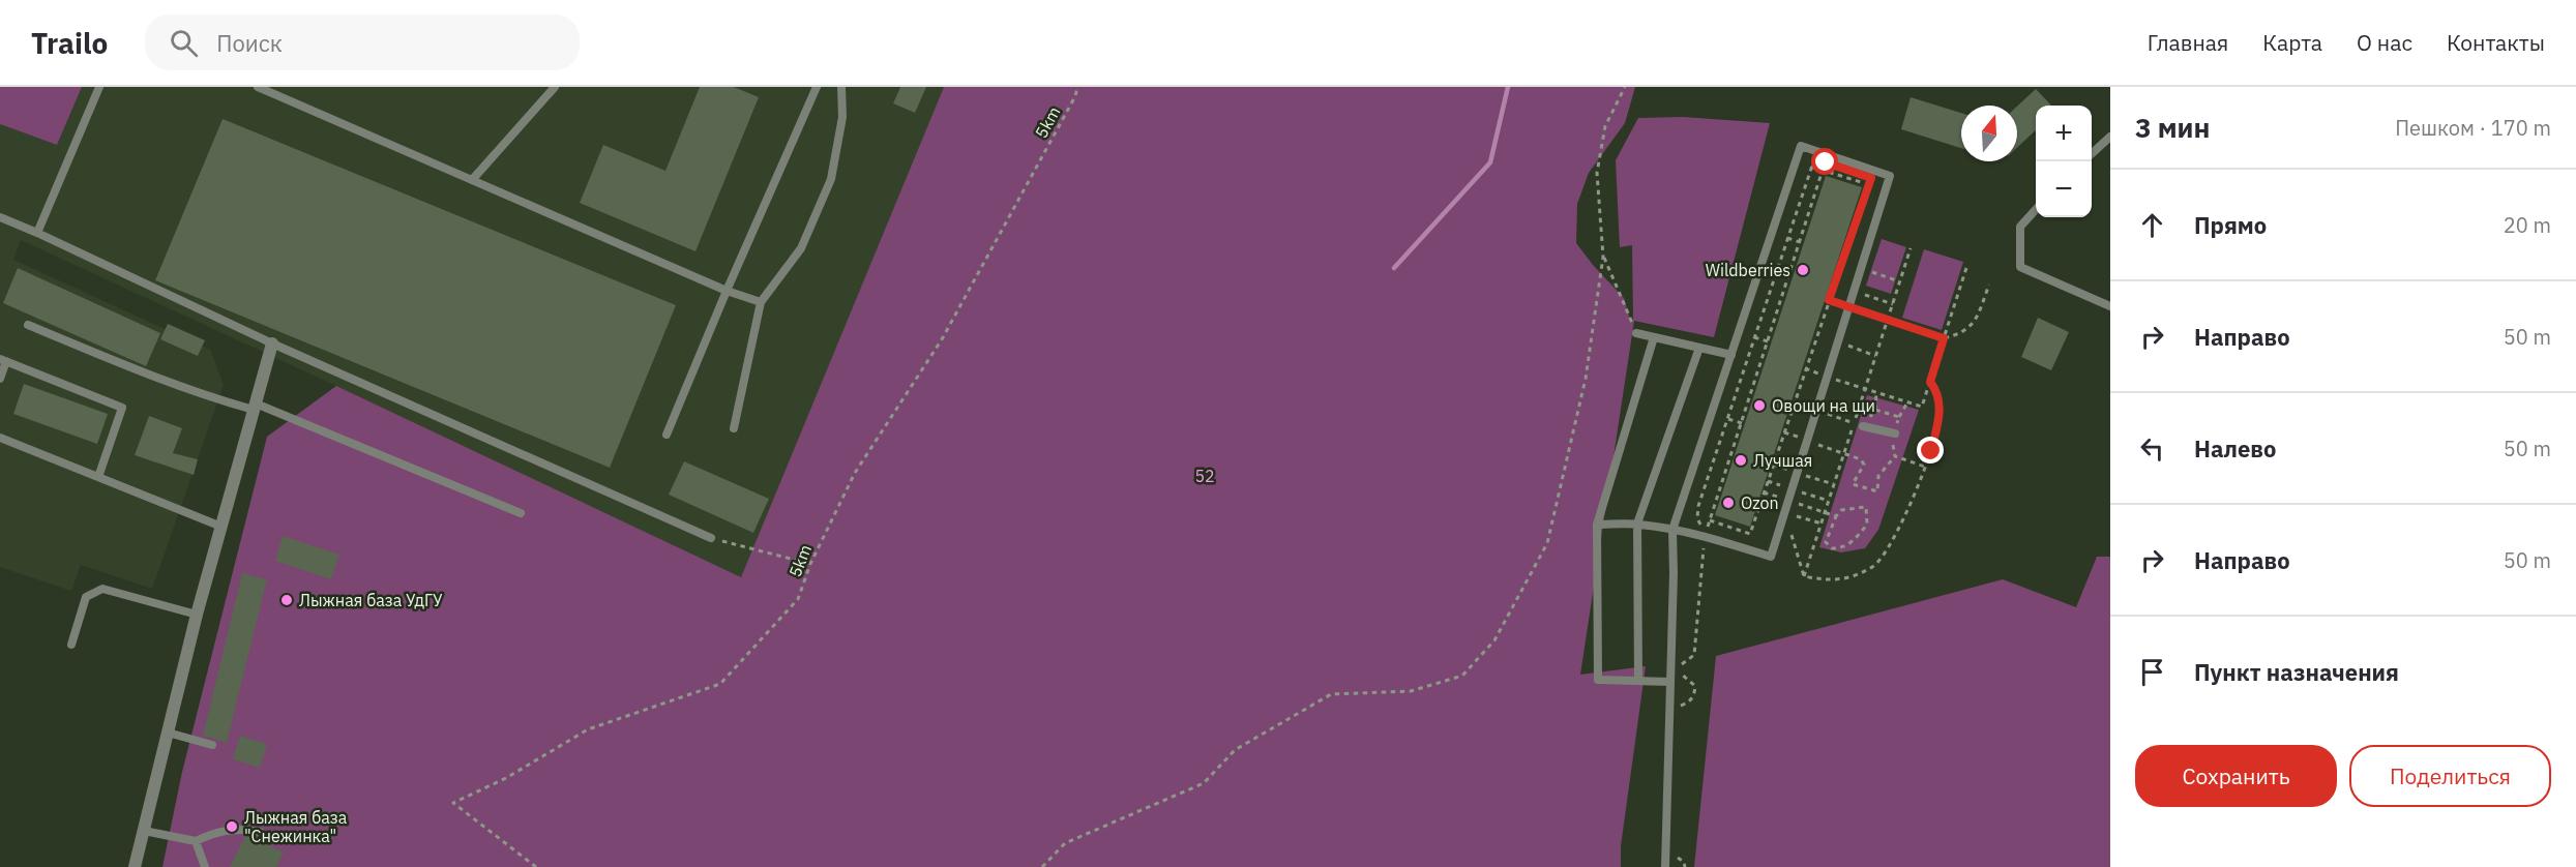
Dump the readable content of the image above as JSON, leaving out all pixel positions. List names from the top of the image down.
{
  "streets": {
    "path": ["5km"]
  },
  "parks": ["52"],
  "places": [
    "Wildberries",
    "Овощи на щи",
    "Лучшая",
    "Ozon",
    "Лыжная база УдГУ",
    "Лыжная база \"Снежинка\""
  ],
  "north": "top",
  "page": {
    "header": "Trailo",
    "search": "Поиск",
    "nav": [
      "Главная",
      "Карта",
      "О нас",
      "Контакты"
    ],
    "heading": ["3 мин", "Пешком · 170 m"],
    "map_buttons": ["+", "−"],
    "list": [
      ["Прямо", "20 m"],
      ["Направо", "50 m"],
      ["Налево", "50 m"],
      ["Направо", "50 m"],
      "Пункт назначения"
    ],
    "buttons": ["Сохранить", "Поделиться"]
  }
}
